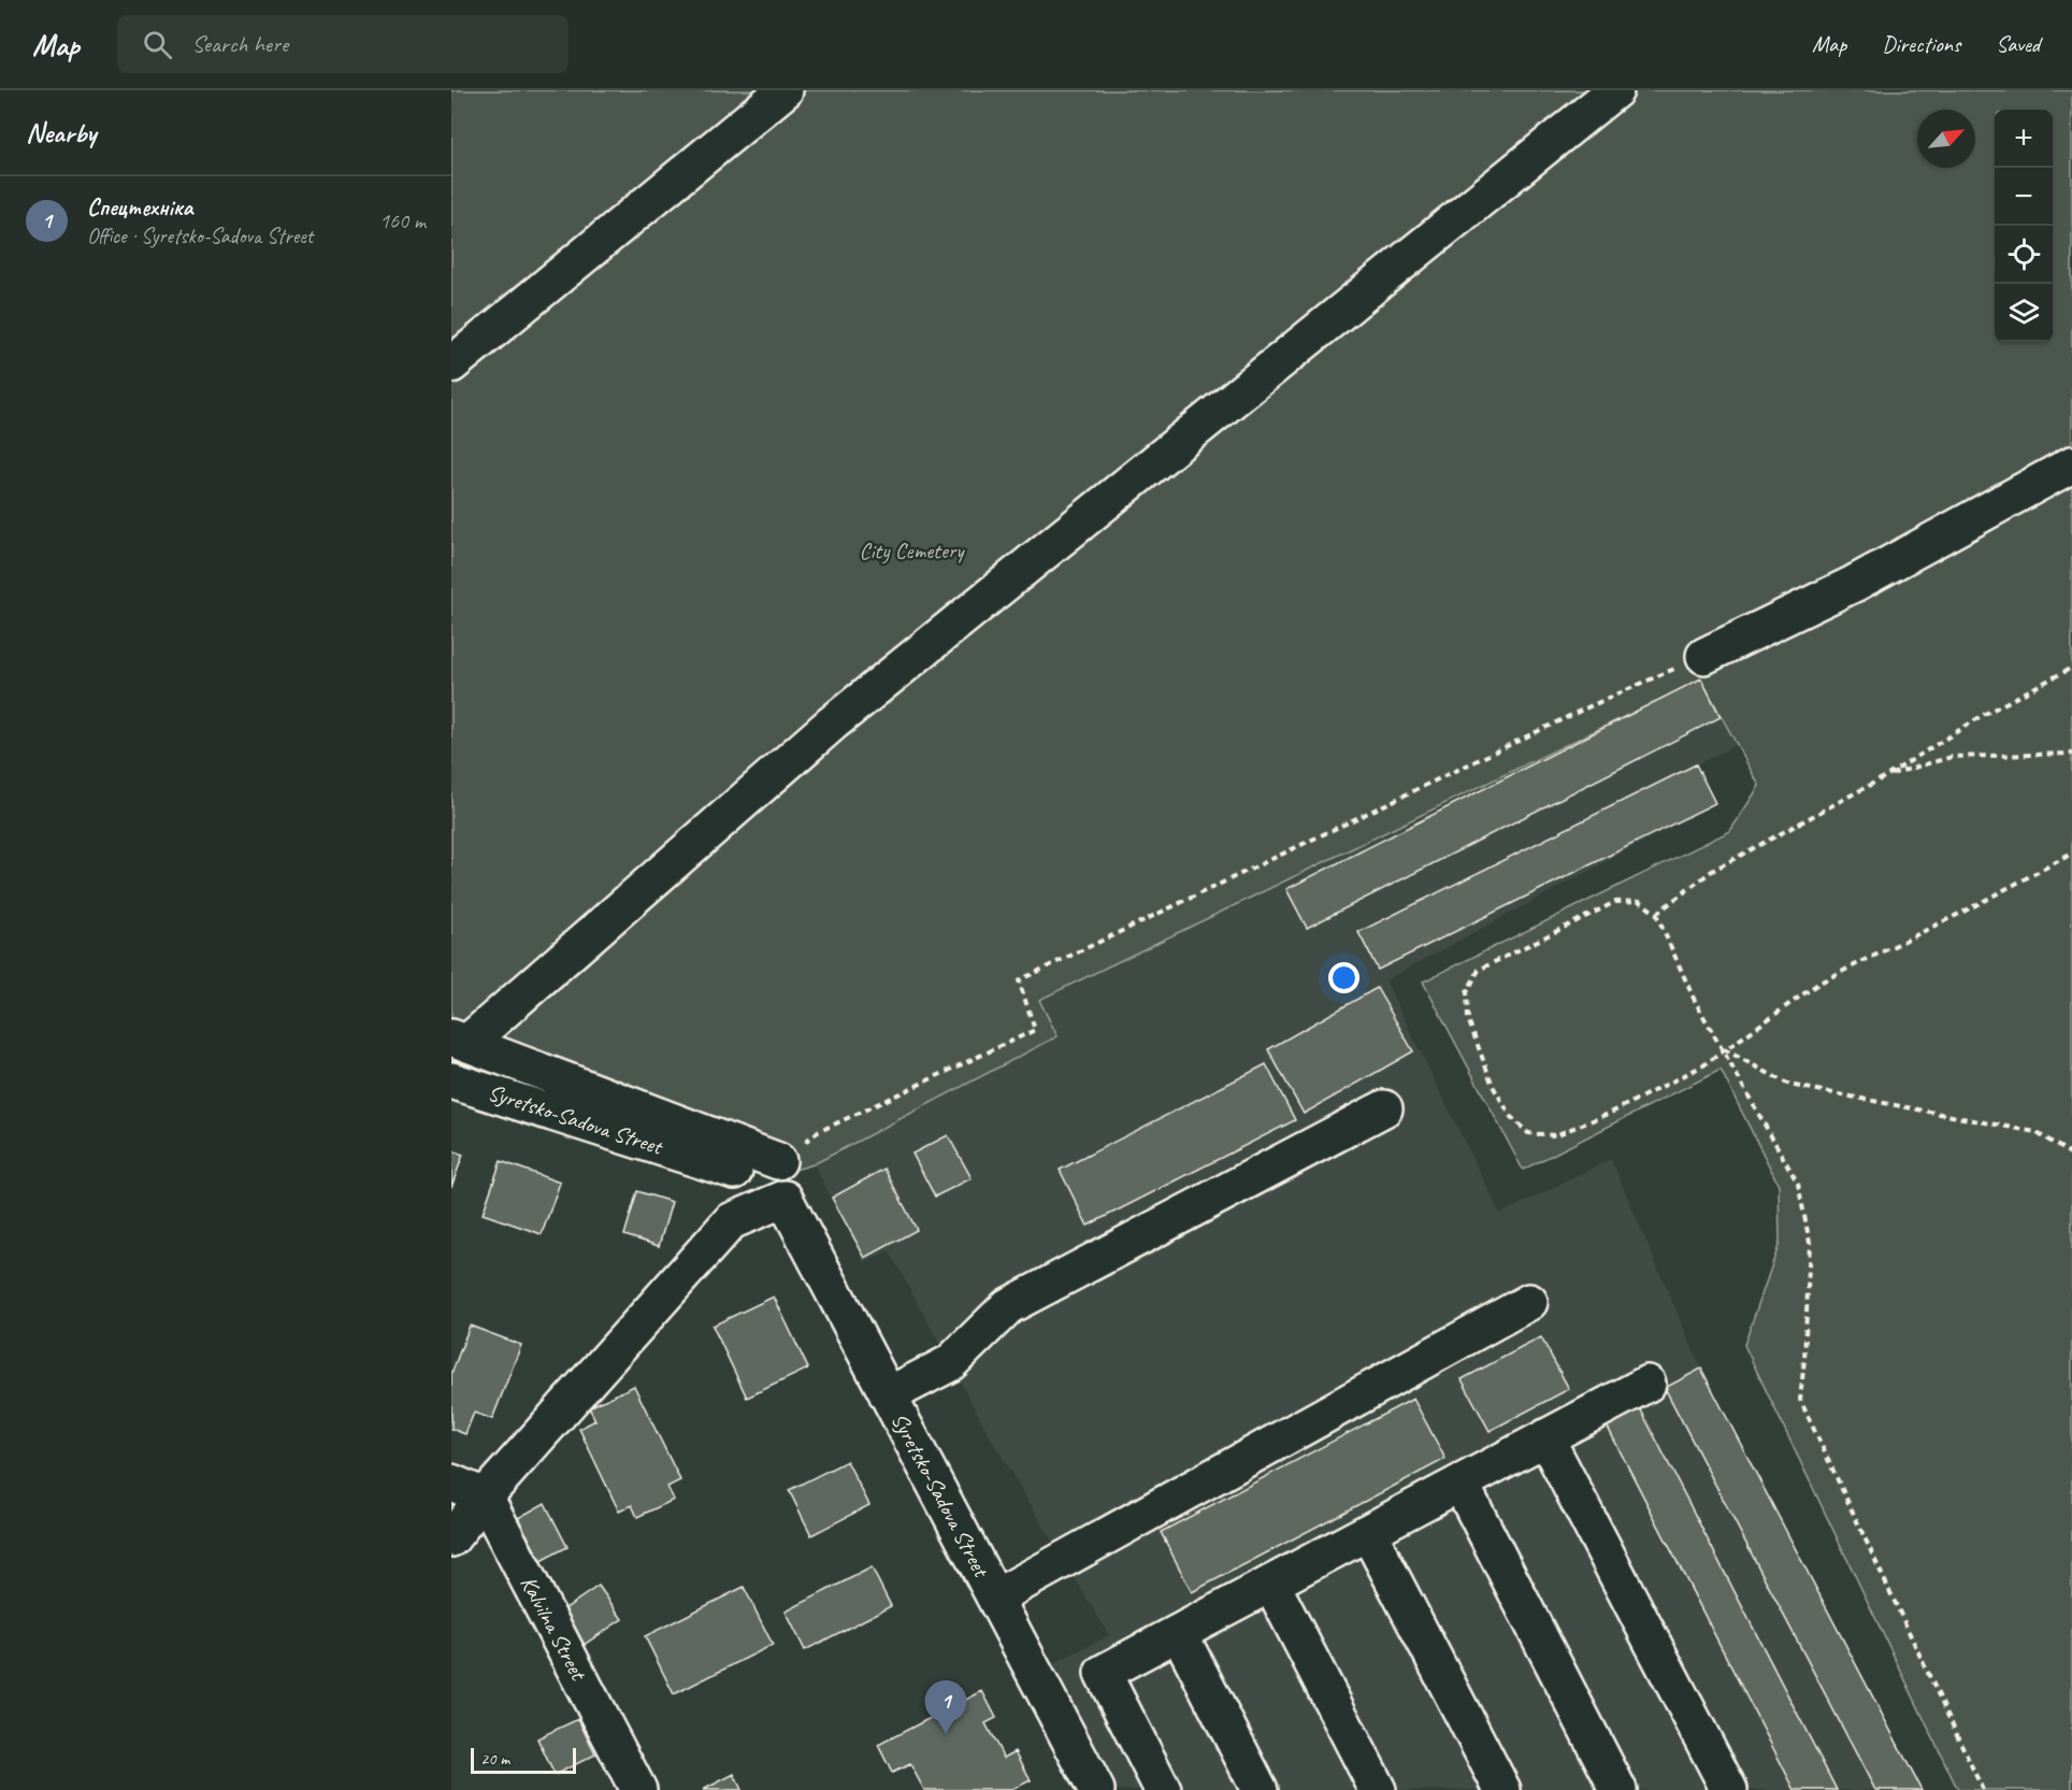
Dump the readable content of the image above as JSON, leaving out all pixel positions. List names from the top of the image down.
{
  "streets": {
    "street": ["Syretsko-Sadova Street", "Kalvilna Street"]
  },
  "crossings": [
    ["Syretsko-Sadova Street", "Kalvilna Street"]
  ],
  "parks": ["City Cemetery"],
  "scale_bar": "20 m",
  "north": "top right",
  "page": {
    "header": "Map",
    "search": "Search here",
    "nav": ["Map", "Directions", "Saved"],
    "heading": "Nearby",
    "map_buttons": ["+", "−"],
    "list": [
      {
        "mark": "1",
        "name": "Спецтехніка",
        "note": "Office · Syretsko-Sadova Street",
        "value": "160 m"
      }
    ],
    "pins": "1",
    "scale": "20 m"
  }
}
